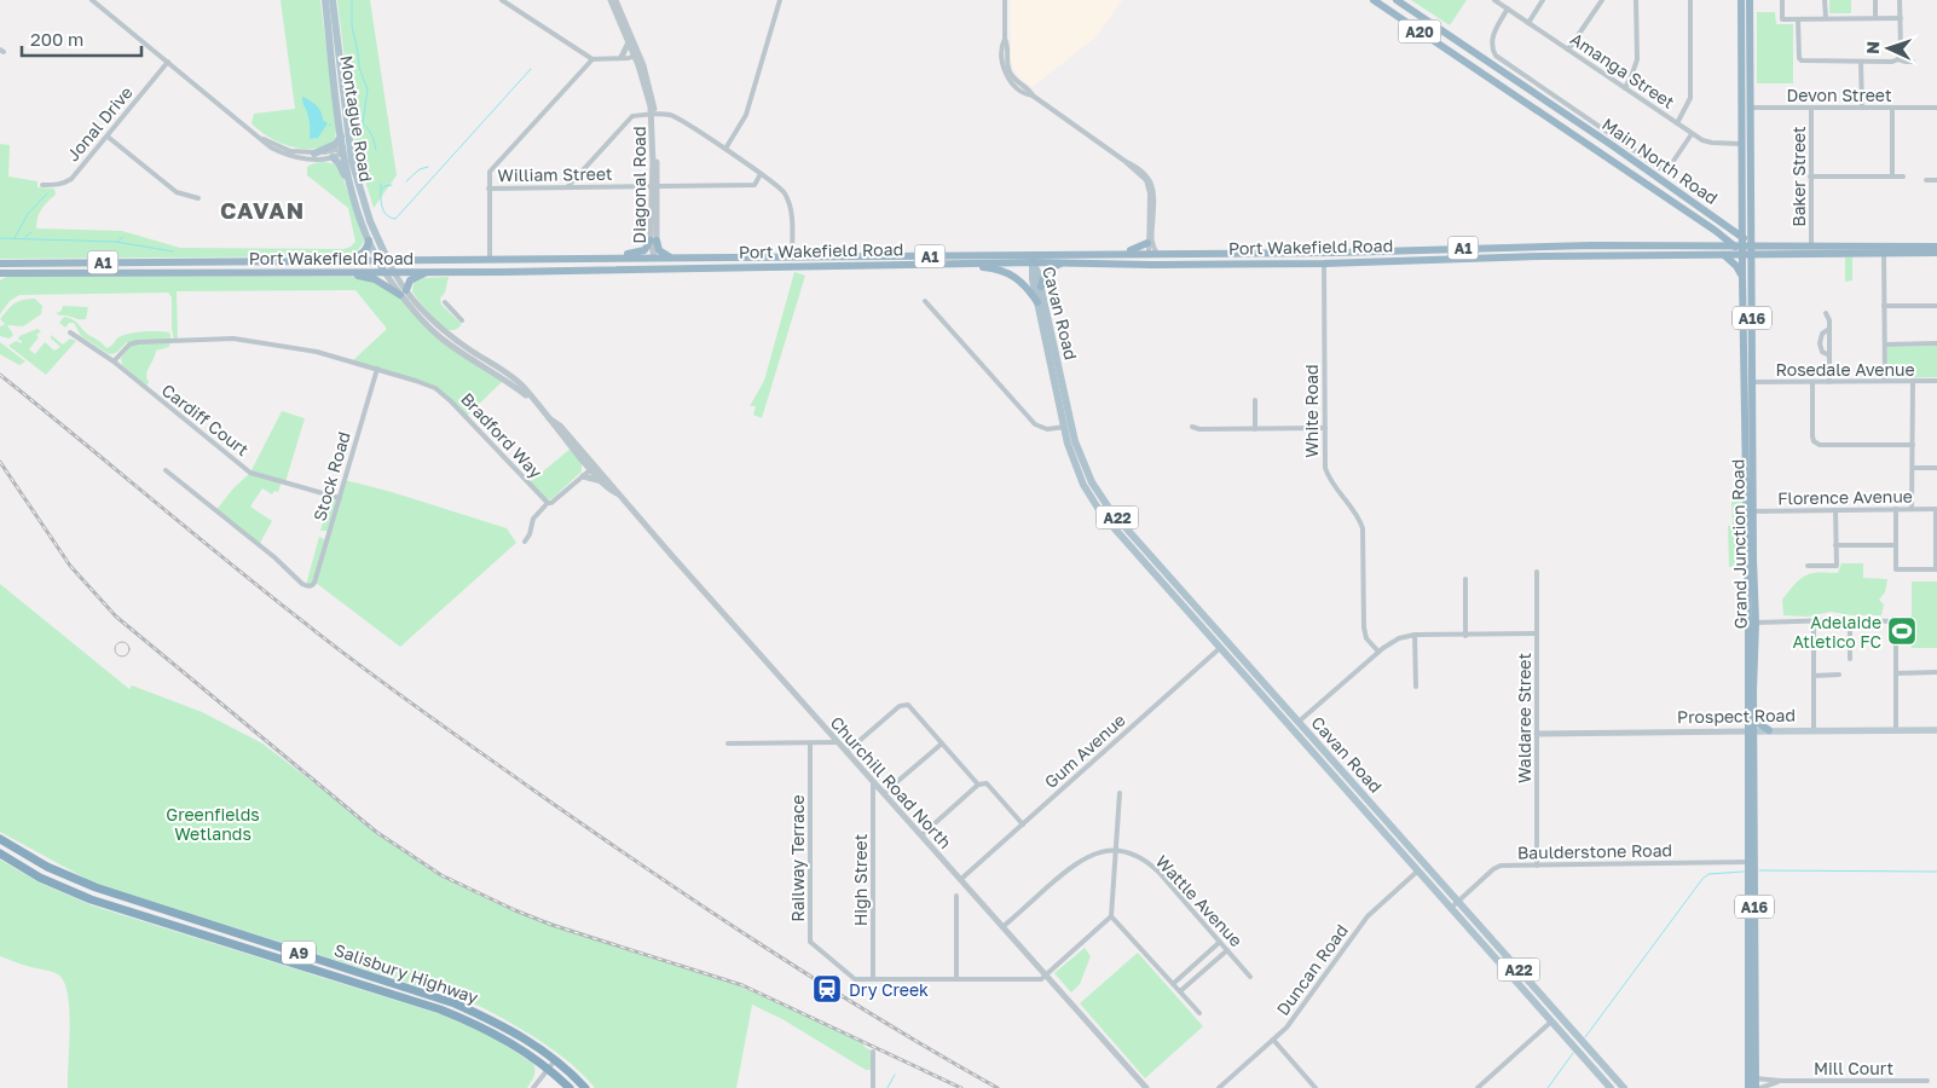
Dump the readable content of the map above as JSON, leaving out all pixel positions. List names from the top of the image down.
{
  "streets": {
    "highway": [
      "A20",
      "Main North Road",
      "Port Wakefield Road",
      "A1",
      "A16",
      "Grand Junction Road",
      "A9",
      "Salisbury Highway"
    ],
    "main road": [
      "Montague Road",
      "Cavan Road",
      "A22",
      "Prospect Road"
    ],
    "street": [
      "Amanga Street",
      "Devon Street",
      "Jonal Drive",
      "William Street",
      "Baker Street",
      "Diagonal Road",
      "Rosedale Avenue",
      "White Road",
      "Cardiff Court",
      "Bradford Way",
      "Stock Road",
      "Florence Avenue",
      "Waldaree Street",
      "Gum Avenue",
      "Churchill Road North",
      "Baulderstone Road",
      "Railway Terrace",
      "High Street",
      "Wattle Avenue",
      "Duncan Road",
      "Mill Court"
    ]
  },
  "crossings": [
    ["Amanga Street", "Grand Junction Road"],
    ["Devon Street", "Baker Street"],
    ["Devon Street", "Grand Junction Road"],
    ["Montague Road", "Port Wakefield Road"],
    ["Montague Road", "Churchill Road North"],
    ["Main North Road", "Port Wakefield Road"],
    ["Main North Road", "A1"],
    ["Main North Road", "Grand Junction Road"],
    ["William Street", "Diagonal Road"],
    ["Baker Street", "A1"],
    ["Diagonal Road", "Port Wakefield Road"],
    ["Port Wakefield Road", "A1"],
    ["Port Wakefield Road", "Cavan Road"],
    ["Port Wakefield Road", "White Road"],
    ["Port Wakefield Road", "Grand Junction Road"],
    ["Port Wakefield Road", "Churchill Road North"],
    ["A1", "Grand Junction Road"],
    ["Cavan Road", "Gum Avenue"],
    ["Cavan Road", "Baulderstone Road"],
    ["Cavan Road", "Duncan Road"],
    ["Rosedale Avenue", "Grand Junction Road"],
    ["Cardiff Court", "Bradford Way"],
    ["Cardiff Court", "Stock Road"],
    ["Bradford Way", "Stock Road"],
    ["Florence Avenue", "Grand Junction Road"],
    ["Grand Junction Road", "Prospect Road"],
    ["Grand Junction Road", "Baulderstone Road"],
    ["Grand Junction Road", "Mill Court"],
    ["Prospect Road", "Waldaree Street"],
    ["Waldaree Street", "Baulderstone Road"],
    ["Gum Avenue", "Churchill Road North"],
    ["Churchill Road North", "Railway Terrace"],
    ["Churchill Road North", "High Street"],
    ["Railway Terrace", "High Street"]
  ],
  "districts": ["CAVAN"],
  "parks": ["Greenfields Wetlands"],
  "places": {
    "sports": ["Adelaide Atletico FC"],
    "station": ["Dry Creek"]
  },
  "scale_bar": "200 m",
  "north": "left"
}
